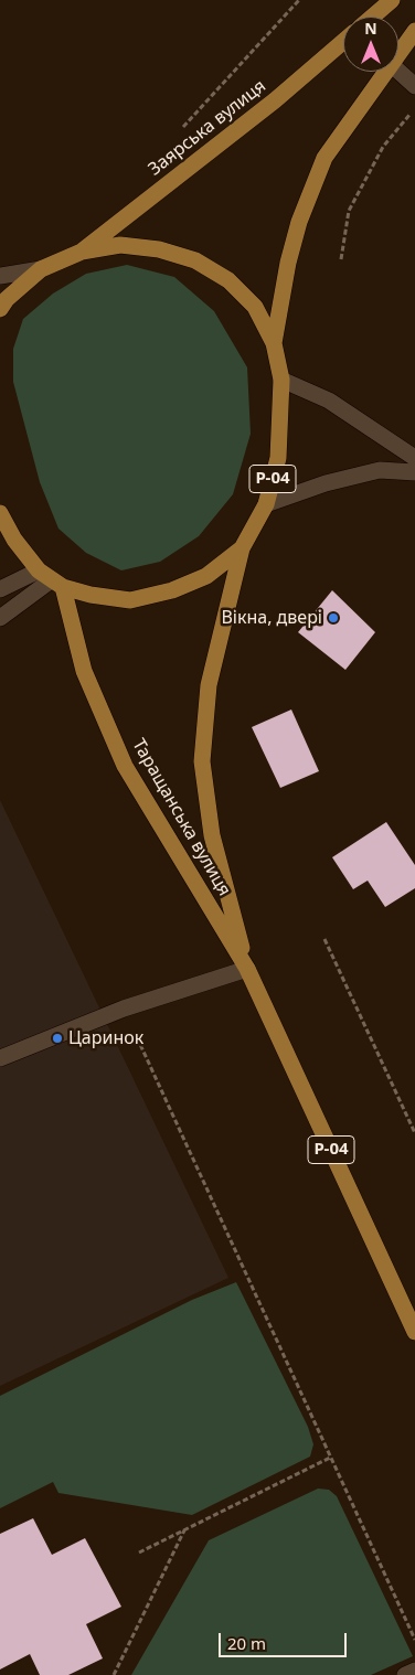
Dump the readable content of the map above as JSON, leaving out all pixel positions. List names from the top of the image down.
{
  "streets": {
    "main road": ["Заярська вулиця", "Р-04", "Таращанська вулиця"]
  },
  "crossings": [
    ["Заярська вулиця", "Р-04"],
    ["Р-04", "Таращанська вулиця"]
  ],
  "places": ["Вікна, двері", "Царинок"],
  "scale_bar": "20 m",
  "north": "top"
}
